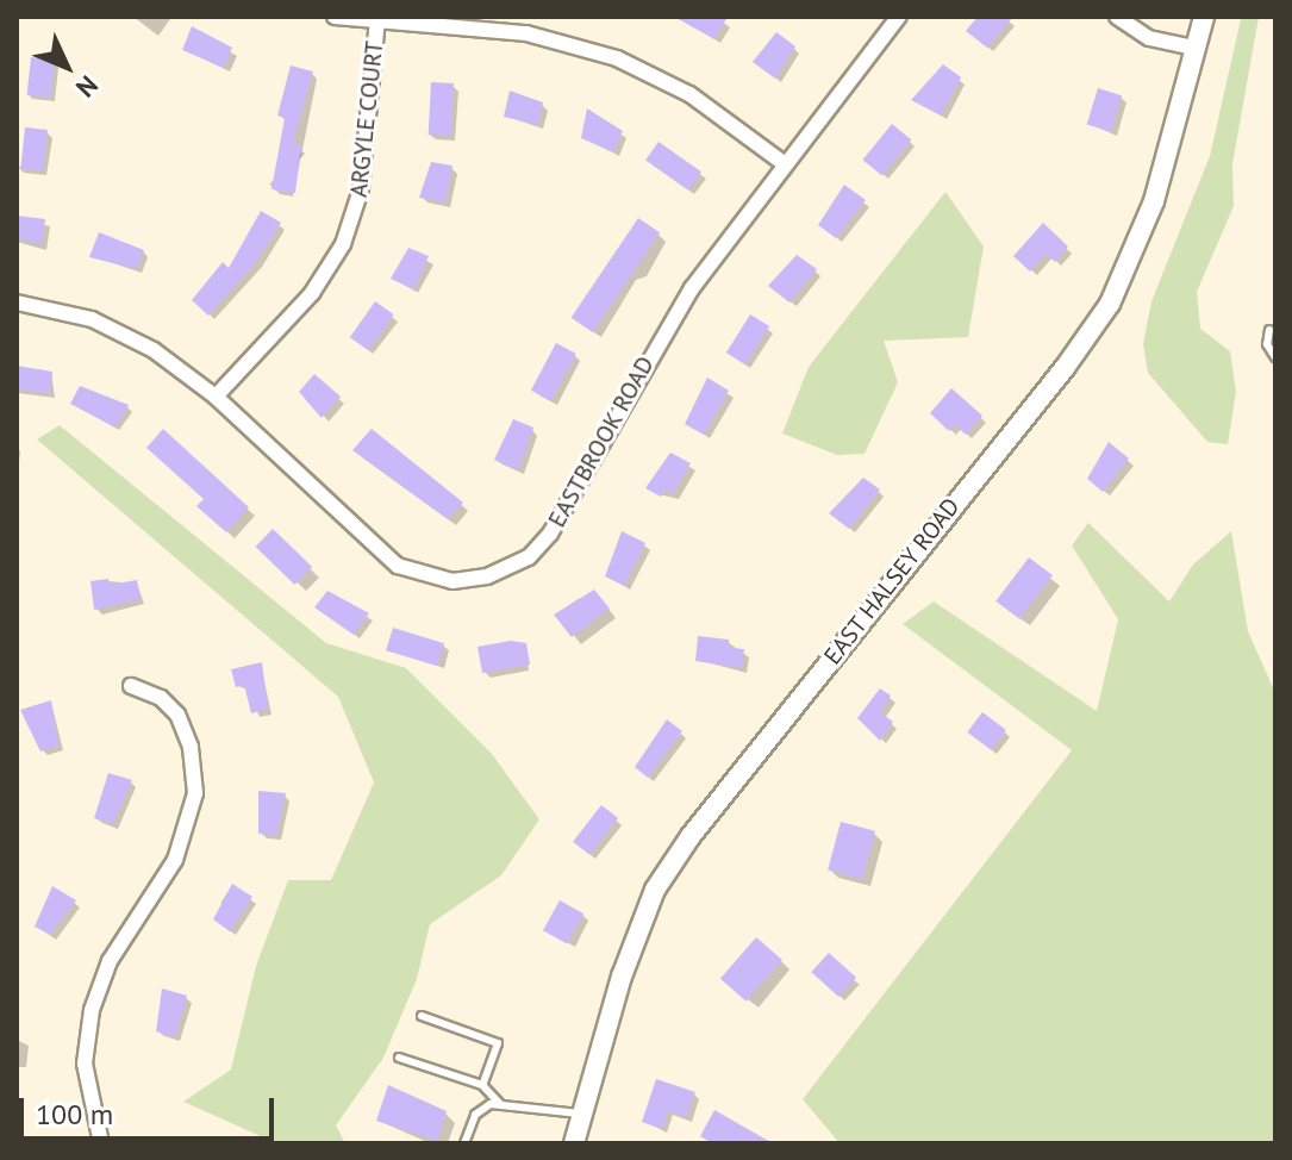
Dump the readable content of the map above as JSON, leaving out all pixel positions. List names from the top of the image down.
{
  "streets": {
    "street": ["ARGYLE COURT", "EASTBROOK ROAD", "EAST HALSEY ROAD"]
  },
  "crossings": [
    ["ARGYLE COURT", "EASTBROOK ROAD"]
  ],
  "scale_bar": "100 m",
  "north": "bottom right"
}
